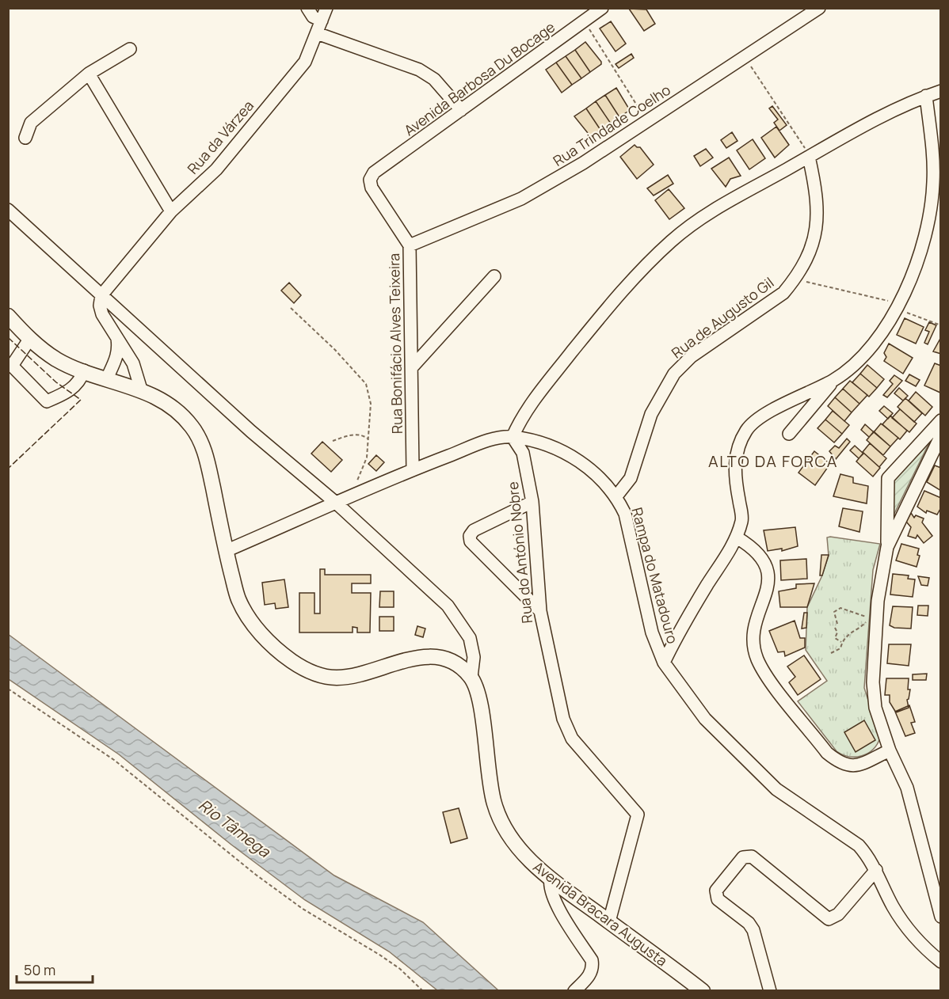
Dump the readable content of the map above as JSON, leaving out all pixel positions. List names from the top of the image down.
{
  "streets": {
    "main road": ["Avenida Bracara Augusta"],
    "street": [
      "Avenida Barbosa Du Bocage",
      "Rua Trindade Coelho",
      "Rua da Várzea",
      "Rua de Augusto Gil",
      "Rua Bonifácio Alves Teixeira",
      "Rua do António Nobre",
      "Rampa do Matadouro"
    ]
  },
  "crossings": [
    ["Avenida Barbosa Du Bocage", "Rua Bonifácio Alves Teixeira"],
    ["Rua Trindade Coelho", "Rua Bonifácio Alves Teixeira"],
    ["Rua de Augusto Gil", "Rampa do Matadouro"],
    ["Rua Bonifácio Alves Teixeira", "Rampa do Matadouro"],
    ["Rua do António Nobre", "Rampa do Matadouro"],
    ["Rua do António Nobre", "Avenida Bracara Augusta"]
  ],
  "districts": ["ALTO DA FORCA"],
  "water": ["Rio Tâmega"],
  "scale_bar": "50 m"
}
